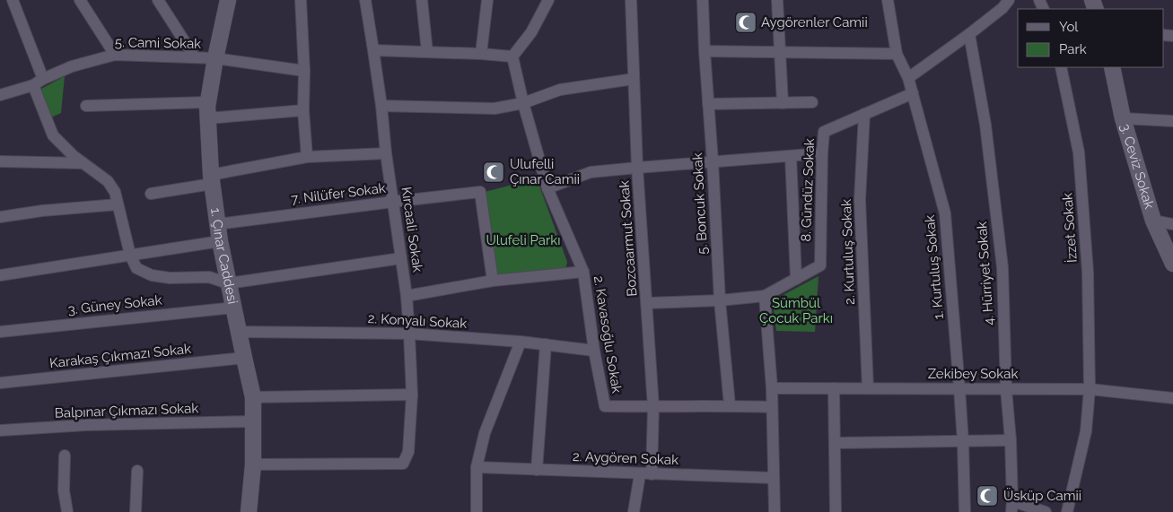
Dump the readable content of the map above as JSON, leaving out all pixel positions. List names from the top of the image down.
{
  "streets": {
    "main road": ["3. Ceviz Sokak", "1. Çınar Caddesi"],
    "street": [
      "5. Cami Sokak",
      "8. Gündüz Sokak",
      "7. Nilüfer Sokak",
      "5. Boncuk Sokak",
      "İzzet Sokak",
      "Kırcaali Sokak",
      "Bozcaarmut Sokak",
      "2. Kurtuluş Sokak",
      "1. Kurtuluş Sokak",
      "4. Hürriyet Sokak",
      "3. Güney Sokak",
      "2. Konyalı Sokak",
      "2. Kavasoğlu Sokak",
      "Karakaş Çıkmazı Sokak",
      "Zekibey Sokak",
      "Balpınar Çıkmazı Sokak",
      "2. Aygören Sokak"
    ]
  },
  "crossings": [
    ["5. Cami Sokak", "1. Çınar Caddesi"],
    ["8. Gündüz Sokak", "2. Kurtuluş Sokak"],
    ["8. Gündüz Sokak", "1. Kurtuluş Sokak"],
    ["7. Nilüfer Sokak", "Kırcaali Sokak"],
    ["7. Nilüfer Sokak", "1. Çınar Caddesi"],
    ["İzzet Sokak", "Zekibey Sokak"],
    ["Kırcaali Sokak", "1. Çınar Caddesi"],
    ["Kırcaali Sokak", "2. Konyalı Sokak"],
    ["Bozcaarmut Sokak", "2. Kavasoğlu Sokak"],
    ["Bozcaarmut Sokak", "2. Aygören Sokak"],
    ["2. Kurtuluş Sokak", "Zekibey Sokak"],
    ["1. Çınar Caddesi", "3. Güney Sokak"],
    ["1. Çınar Caddesi", "2. Konyalı Sokak"],
    ["1. Çınar Caddesi", "Karakaş Çıkmazı Sokak"],
    ["1. Çınar Caddesi", "Balpınar Çıkmazı Sokak"],
    ["1. Kurtuluş Sokak", "Zekibey Sokak"],
    ["4. Hürriyet Sokak", "Zekibey Sokak"],
    ["2. Konyalı Sokak", "2. Kavasoğlu Sokak"]
  ],
  "parks": ["Ulufeli Parkı", "Sümbül Çocuk Parkı"],
  "places": {
    "mosque": ["Aygörenler Camii", "Ulufelli Çınar Camii", "Üsküp Camii"]
  },
  "legend": ["Yol", "Park"]
}
